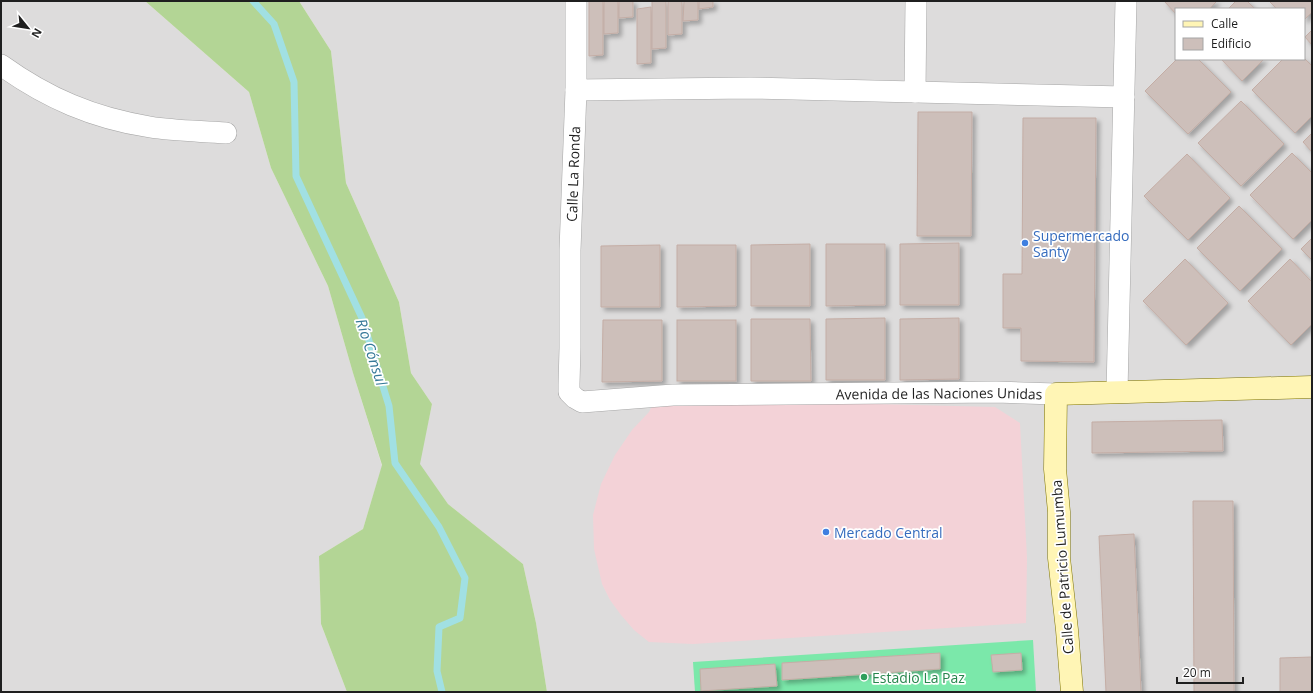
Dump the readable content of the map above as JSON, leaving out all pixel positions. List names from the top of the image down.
{
  "streets": {
    "street": ["Calle La Ronda", "Avenida de las Naciones Unidas", "Calle de Patricio Lumumba"]
  },
  "crossings": [
    ["Calle La Ronda", "Avenida de las Naciones Unidas"],
    ["Avenida de las Naciones Unidas", "Calle de Patricio Lumumba"]
  ],
  "water": ["Río Cónsul"],
  "places": ["Supermercado Santy", "Mercado Central", "Estadio La Paz"],
  "legend": ["Calle", "Edificio"],
  "scale_bar": "20 m",
  "north": "bottom right"
}
